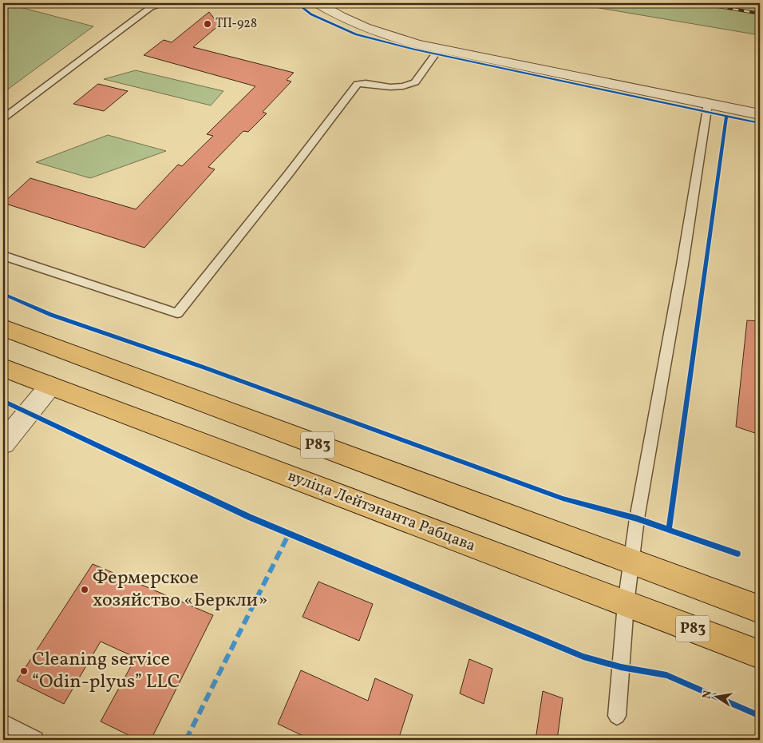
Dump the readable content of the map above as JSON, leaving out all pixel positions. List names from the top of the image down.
{
  "streets": {
    "highway": ["Р83", "вуліца Лейтэнанта Рабцава"]
  },
  "places": ["ТП-928", "Фермерское хозяйство «Беркли»", "Cleaning service “Odin-plyus” LLC"],
  "north": "left"
}
